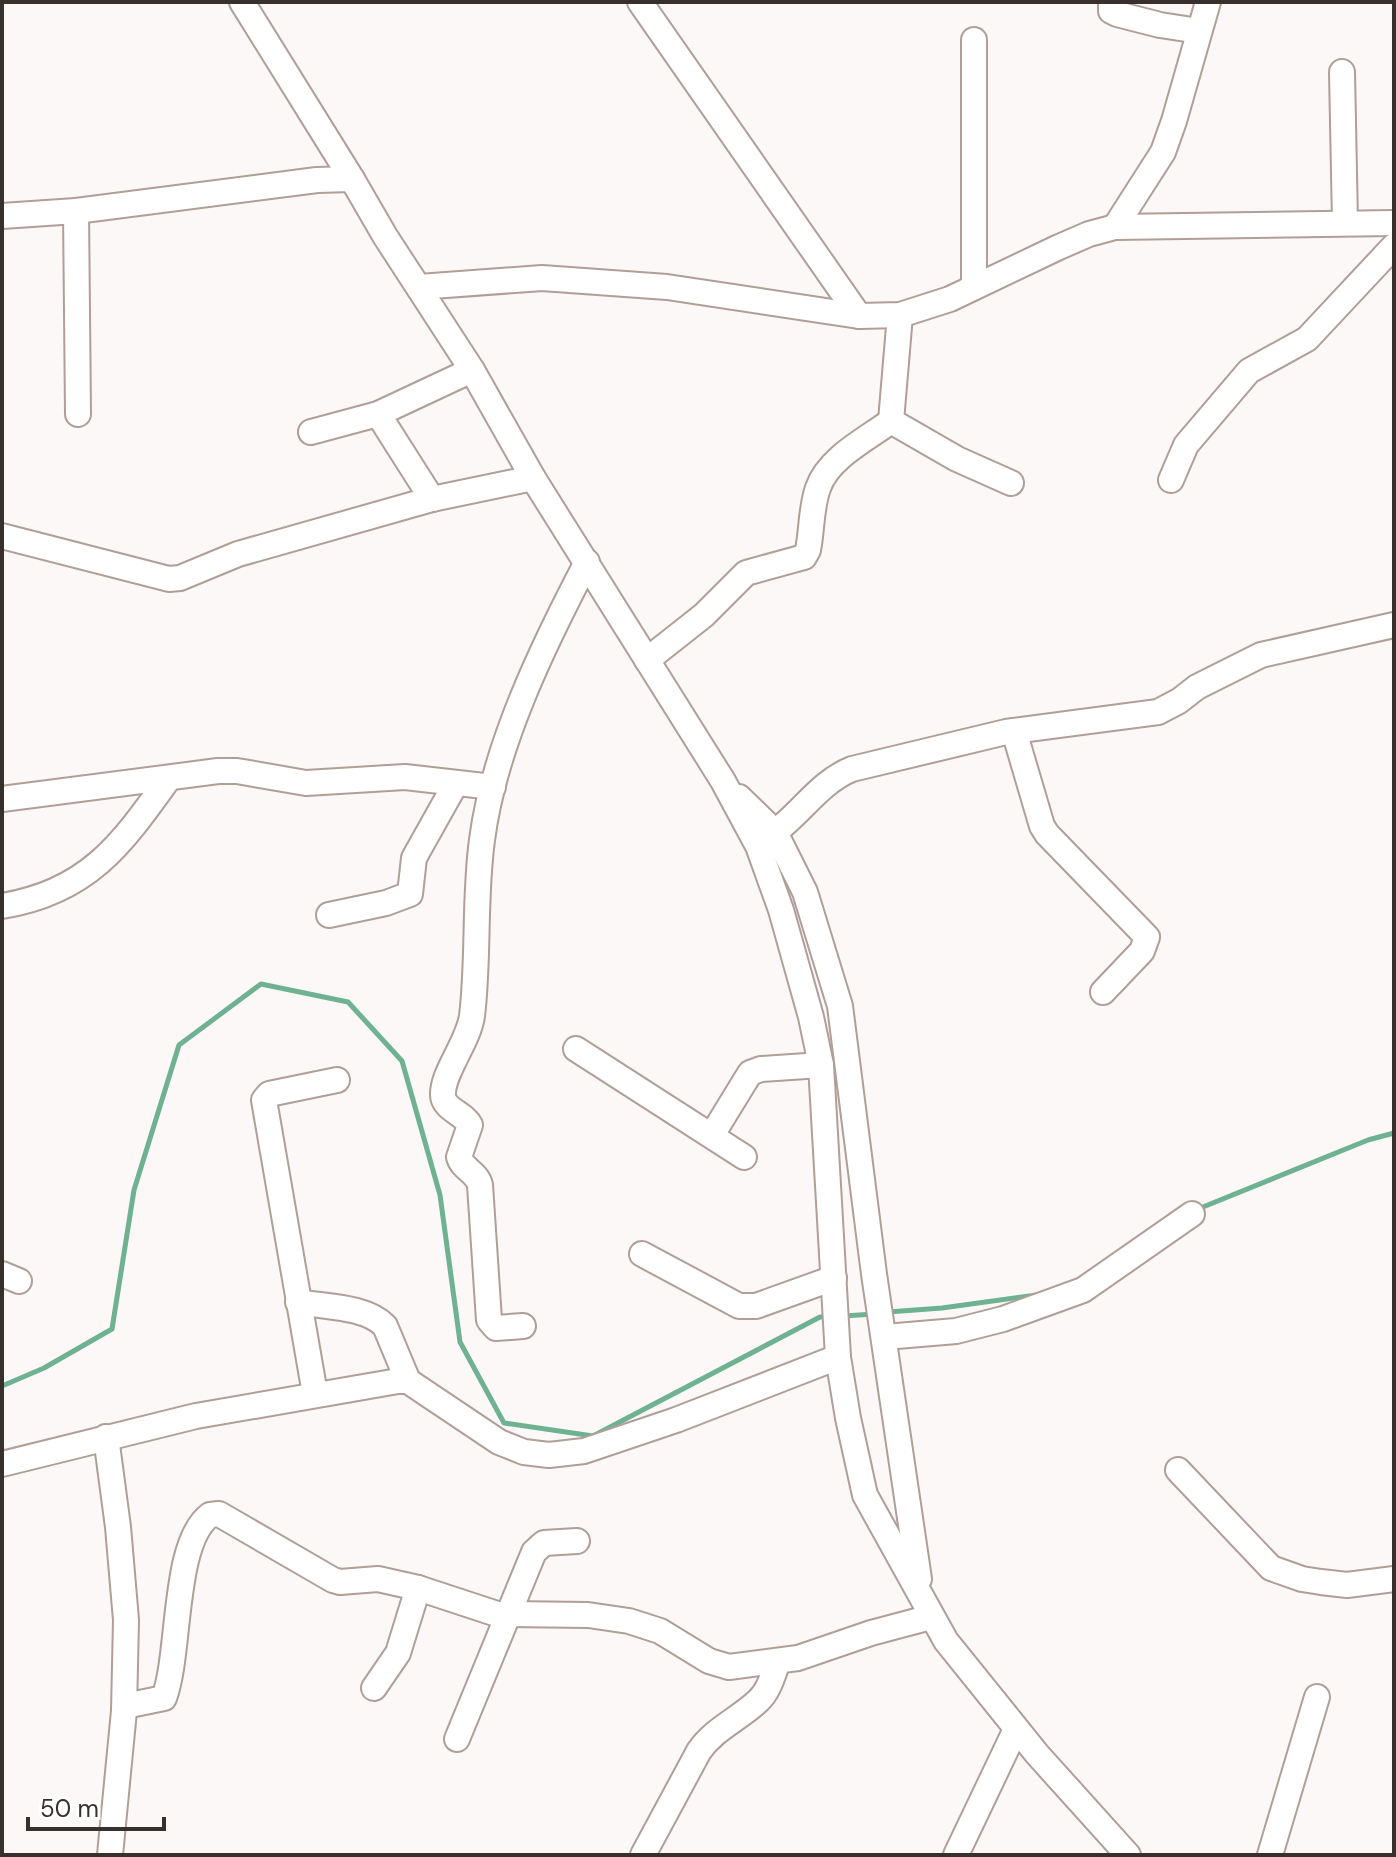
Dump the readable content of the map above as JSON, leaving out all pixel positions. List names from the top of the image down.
{
  "scale_bar": "50 m"
}
